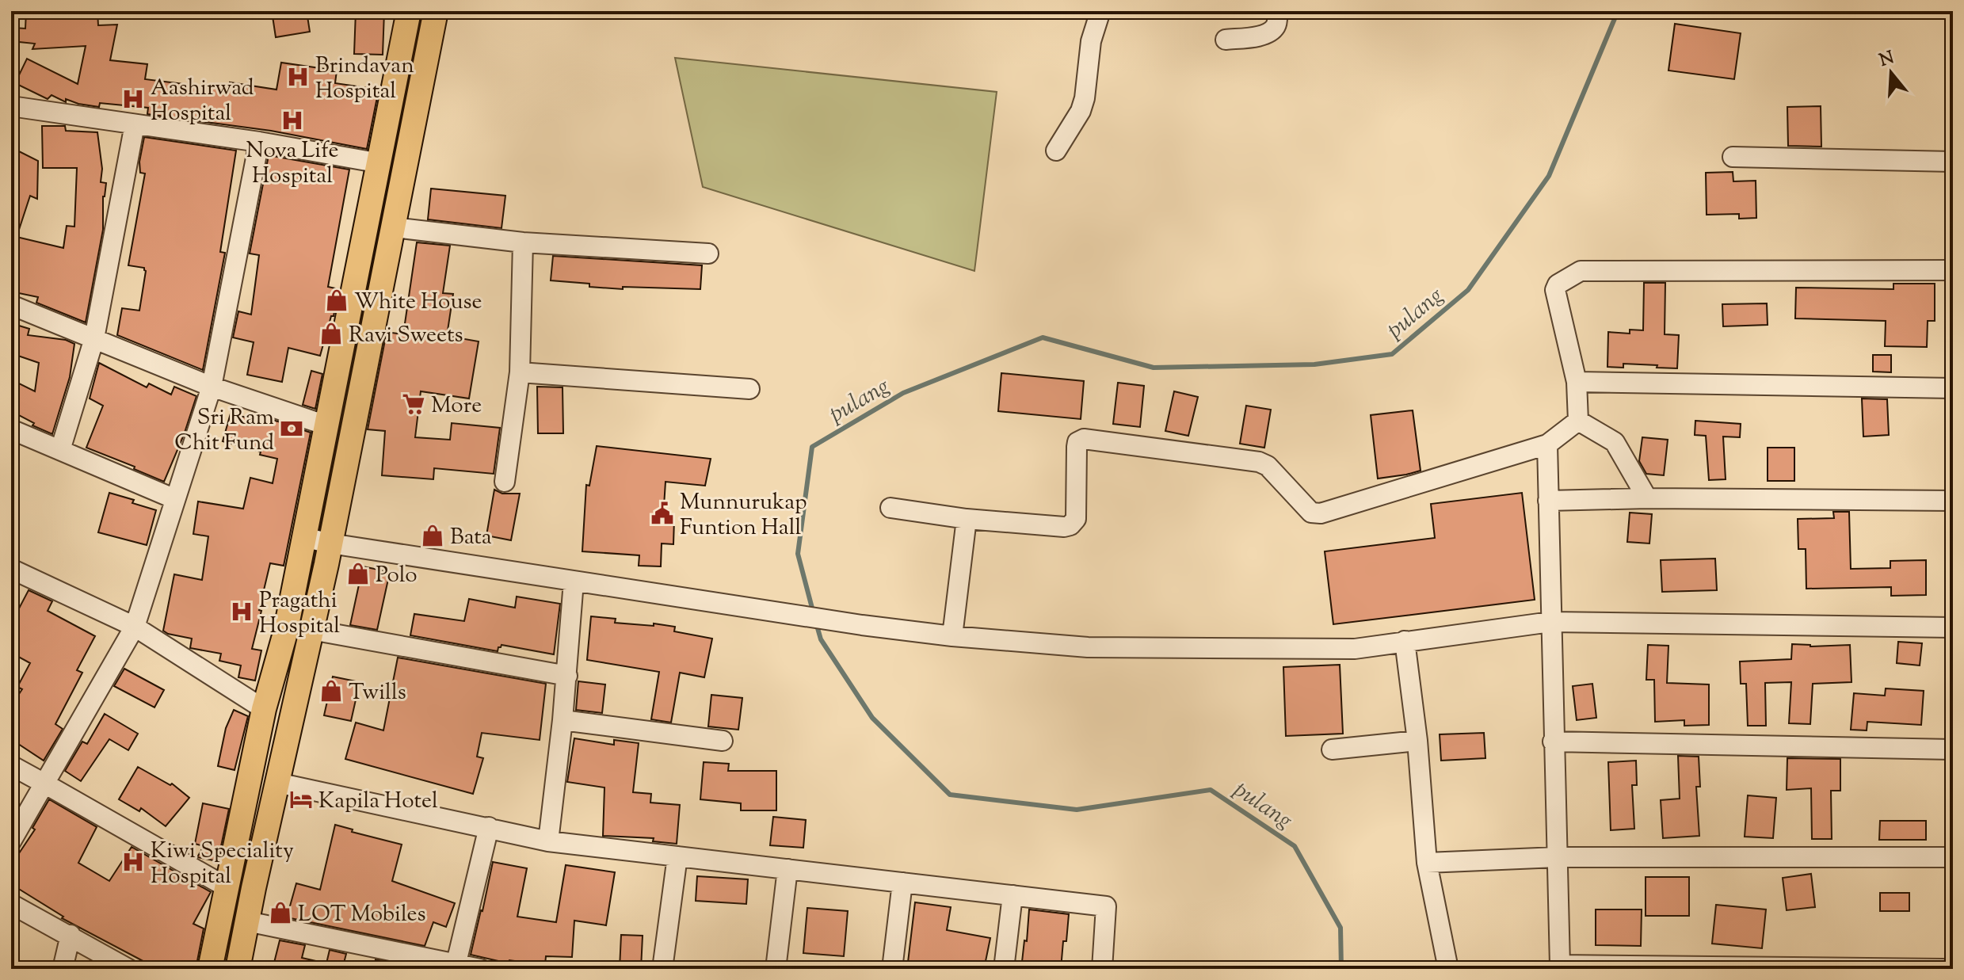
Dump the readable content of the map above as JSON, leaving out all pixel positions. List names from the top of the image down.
{
  "water": ["pulang"],
  "places": {
    "hospital": [
      "Brindavan Hospital",
      "Aashirwad Hospital",
      "Nova Life Hospital",
      "Pragathi Hospital",
      "Kiwi Speciality Hospital"
    ],
    "shop": [
      "White House",
      "Ravi Sweets",
      "Bata",
      "Polo",
      "Twills",
      "LOT Mobiles"
    ],
    "supermarket": ["More"],
    "bank": ["Sri Ram Chit Fund"],
    "public building": ["Munnurukap Funtion Hall"],
    "hotel": ["Kapila Hotel"]
  },
  "north": "top"
}
